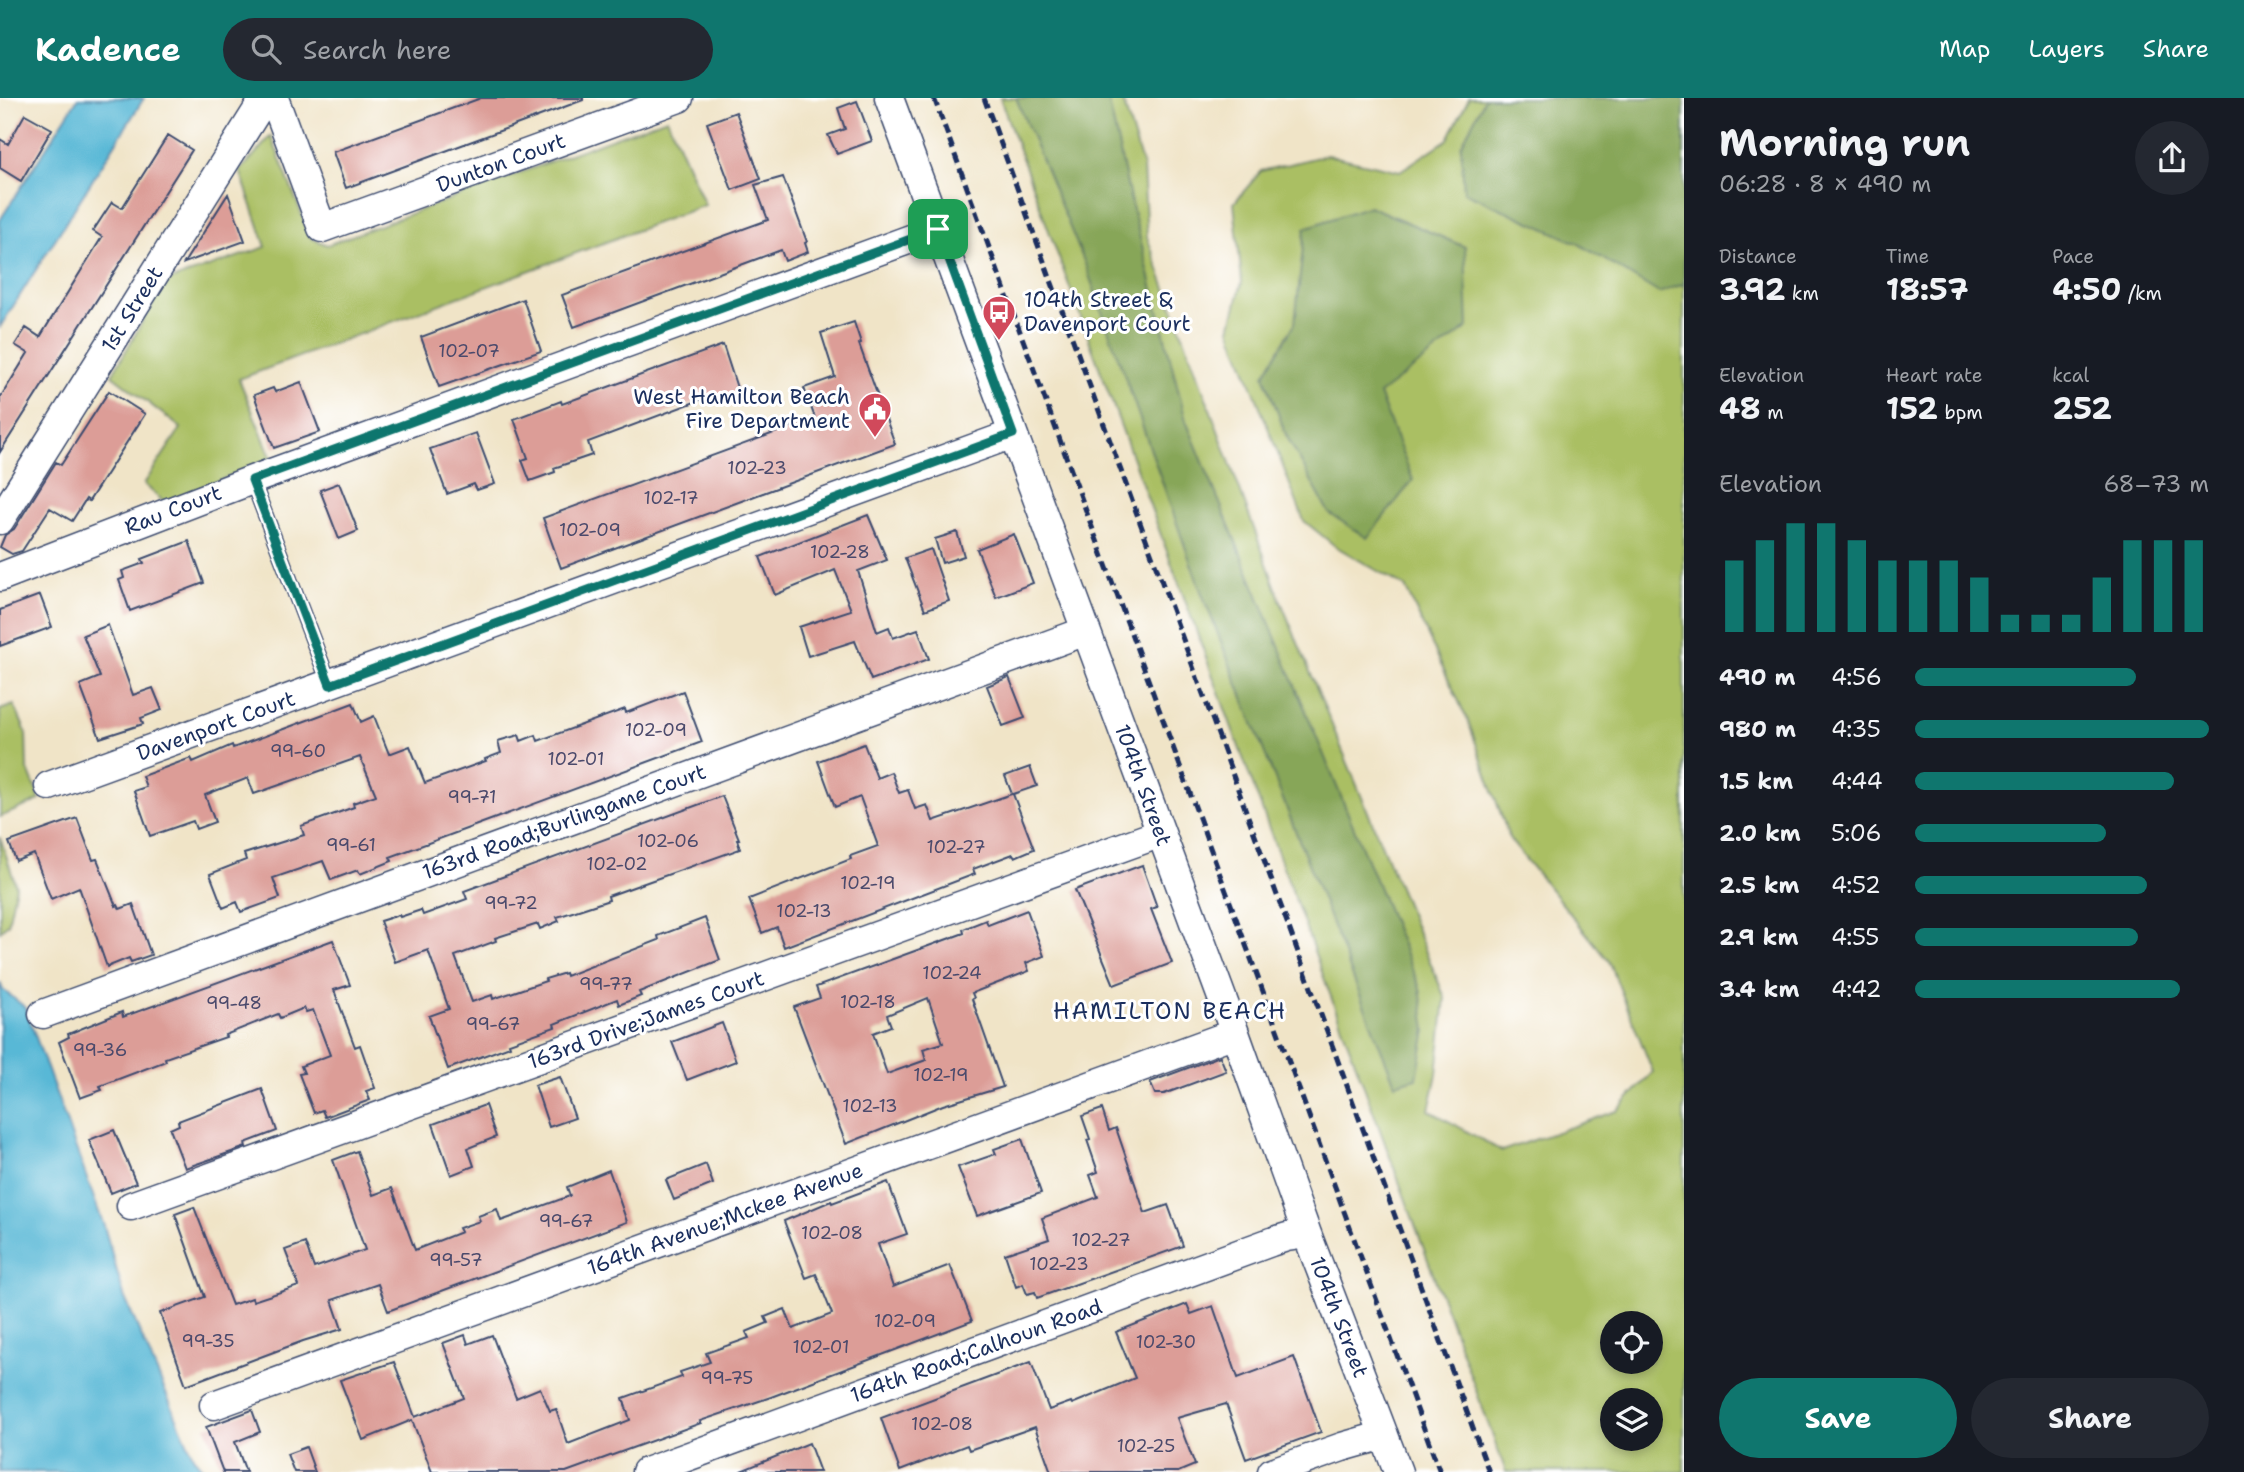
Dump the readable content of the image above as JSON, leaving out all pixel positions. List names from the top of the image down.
{
  "streets": {
    "street": [
      "Dunton Court",
      "1st Street",
      "Rau Court",
      "Davenport Court",
      "104th Street",
      "163rd Road;Burlingame Court",
      "163rd Drive;James Court",
      "164th Avenue;Mckee Avenue",
      "164th Road;Calhoun Road"
    ]
  },
  "crossings": [
    ["Rau Court", "104th Street"],
    ["Davenport Court", "104th Street"],
    ["104th Street", "163rd Road;Burlingame Court"],
    ["104th Street", "163rd Drive;James Court"],
    ["104th Street", "164th Avenue;Mckee Avenue"],
    ["104th Street", "164th Road;Calhoun Road"]
  ],
  "districts": ["HAMILTON BEACH"],
  "places": {
    "bus stop": ["104th Street & Davenport Court"],
    "public building": ["West Hamilton Beach Fire Department"]
  },
  "house_numbers": [
    "102-07",
    "102-23",
    "102-17",
    "102-09",
    "102-28",
    "102-09",
    "99-60",
    "102-01",
    "99-71",
    "102-06",
    "99-61",
    "102-27",
    "102-02",
    "102-19",
    "99-72",
    "102-13",
    "102-24",
    "99-77",
    "102-18",
    "99-48",
    "99-67",
    "99-36",
    "102-19",
    "102-13",
    "99-67",
    "102-08",
    "102-27",
    "99-57",
    "102-23",
    "102-09",
    "99-35",
    "102-30",
    "102-01",
    "99-75",
    "102-08",
    "102-25"
  ],
  "page": {
    "header": "Kadence",
    "search": "Search here",
    "nav": ["Map", "Layers", "Share"],
    "heading": ["Morning run", "06:28 · 8 × 490 m"],
    "stats": [
      ["Distance", "3.92 km"],
      ["Time", "18:57"],
      ["Pace", "4:50 /km"],
      ["Elevation", "48 m"],
      ["Heart rate", "152 bpm"],
      ["kcal", "252"]
    ],
    "chart": ["Elevation", "68–73 m"],
    "list": [
      {
        "name": "490 m",
        "note": "4:56"
      },
      {
        "name": "980 m",
        "note": "4:35"
      },
      {
        "name": "1.5 km",
        "note": "4:44"
      },
      {
        "name": "2.0 km",
        "note": "5:06"
      },
      {
        "name": "2.5 km",
        "note": "4:52"
      },
      {
        "name": "2.9 km",
        "note": "4:55"
      },
      {
        "name": "3.4 km",
        "note": "4:42"
      }
    ],
    "buttons": ["Save", "Share"]
  }
}
